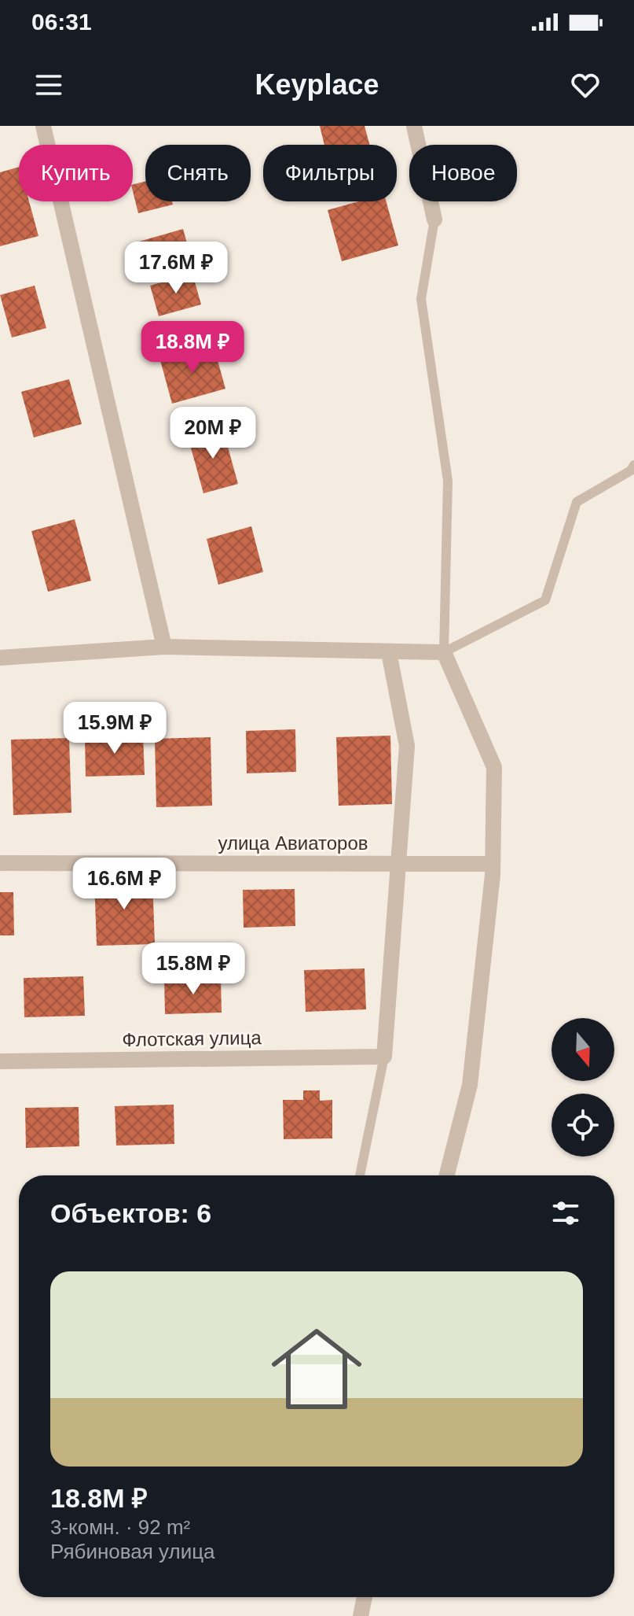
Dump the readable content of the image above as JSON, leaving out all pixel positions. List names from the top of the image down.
{
  "streets": {
    "street": ["улица Авиаторов", "Флотская улица"]
  },
  "north": "bottom",
  "page": {
    "status": "06:31",
    "header": "Keyplace",
    "chip": [
      "Купить",
      "Снять",
      "Фильтры",
      "Новое"
    ],
    "price": [
      "17.6M ₽",
      "18.8M ₽",
      "20M ₽",
      "15.9M ₽",
      "16.6M ₽",
      "15.8M ₽"
    ],
    "heading": "Объектов: 6",
    "list": [
      {
        "name": "18.8M ₽",
        "note": "3-комн. · 92 m² · Рябиновая улица"
      }
    ]
  }
}
